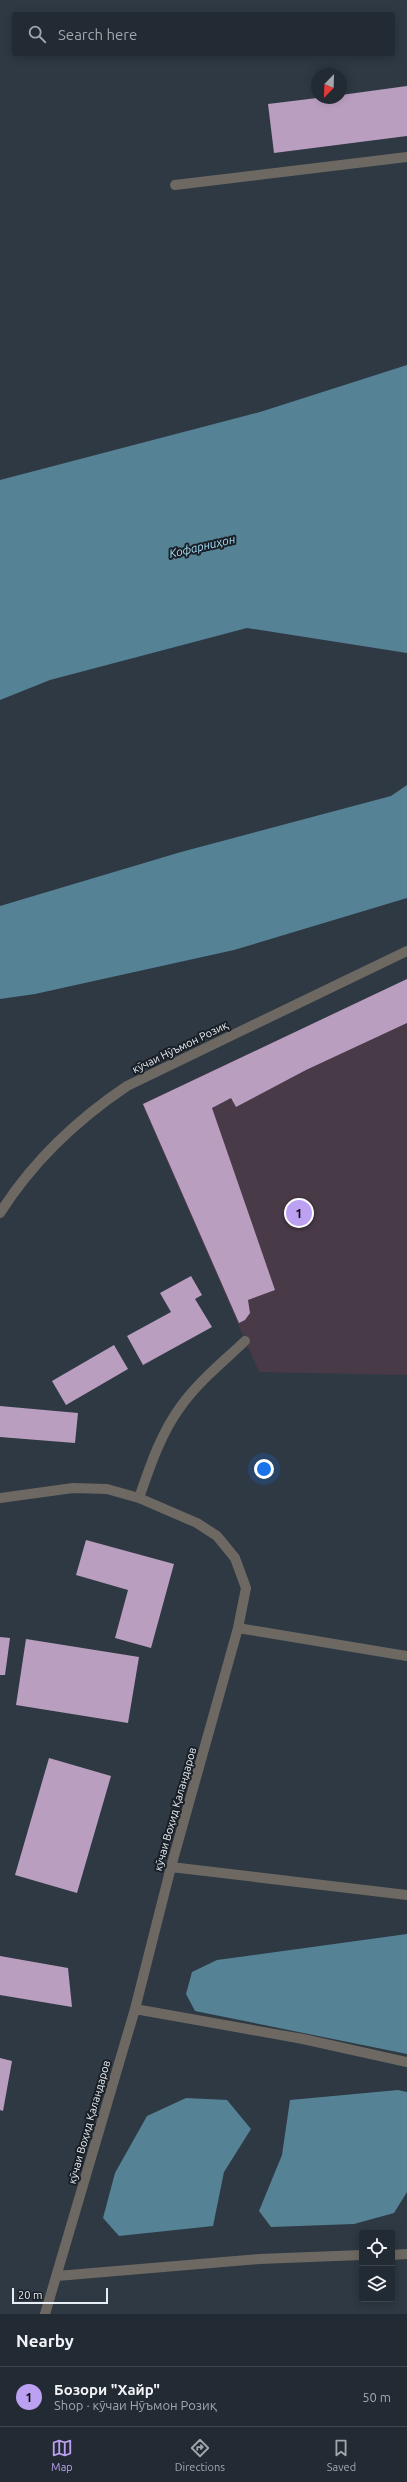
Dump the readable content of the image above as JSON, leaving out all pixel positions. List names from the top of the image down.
{
  "streets": {
    "street": ["кӯчаи Нӯъмон Розиқ", "кӯчаи Воҳид Қаландаров"]
  },
  "water": ["Кофарниҳон"],
  "scale_bar": "20 m",
  "north": "bottom left",
  "page": {
    "search": "Search here",
    "pins": "1",
    "scale": "20 m",
    "heading": "Nearby",
    "list": [
      {
        "mark": "1",
        "name": "Бозори \"Хайр\"",
        "note": "Shop · кӯчаи Нӯъмон Розиқ",
        "value": "50 m"
      }
    ],
    "nav": ["Map", "Directions", "Saved"]
  }
}
